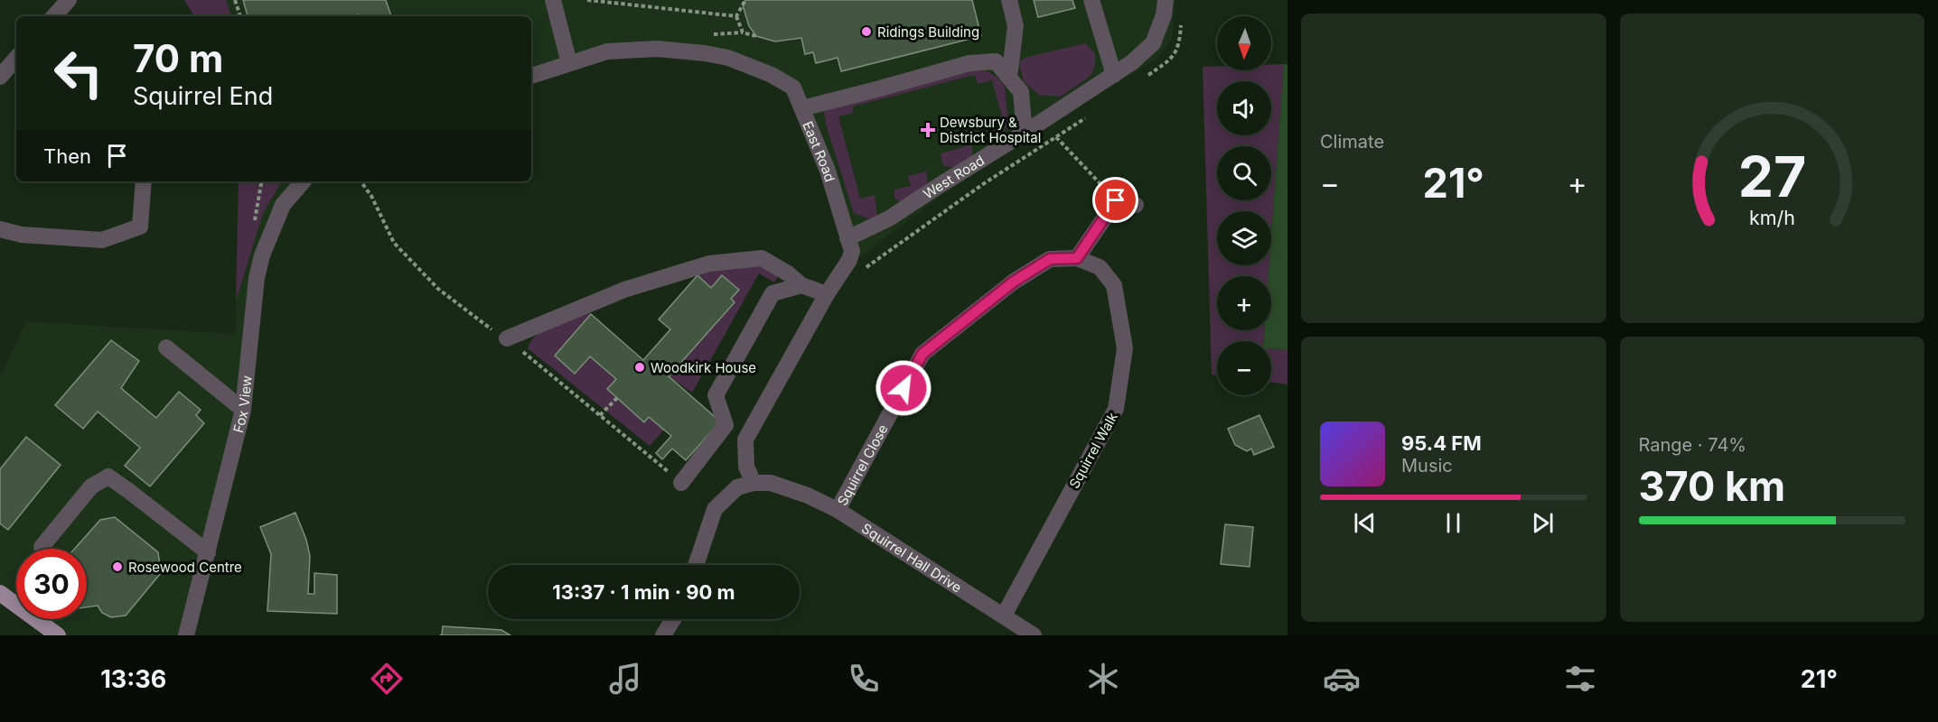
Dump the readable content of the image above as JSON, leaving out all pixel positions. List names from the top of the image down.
{
  "streets": {
    "street": [
      "East Road",
      "West Road",
      "Fox View",
      "Squirrel Walk",
      "Squirrel Close",
      "Squirrel Hall Drive"
    ]
  },
  "crossings": [
    ["East Road", "West Road"],
    ["East Road", "Squirrel Hall Drive"],
    ["Squirrel Walk", "Squirrel Close"],
    ["Squirrel Walk", "Squirrel Hall Drive"],
    ["Squirrel Close", "Squirrel Hall Drive"]
  ],
  "places": {
    "other": ["Ridings Building", "Woodkirk House", "Rosewood Centre"],
    "health": ["Dewsbury & District Hospital"]
  },
  "north": "bottom",
  "page": {
    "tile": [
      "Climate",
      ["Range · 74%", "370 km"]
    ],
    "map_buttons": ["+", "−"],
    "turn": ["70 m", "Squirrel End"],
    "then": "Then",
    "heat": ["−", "21°", "+"],
    "song": ["95.4 FM", "Music"],
    "limit": "30",
    "trip": "13:37 · 1 min · 90 m",
    "tabs": ["13:36", "21°"],
    "gauge": ["27", "km/h"]
  }
}
